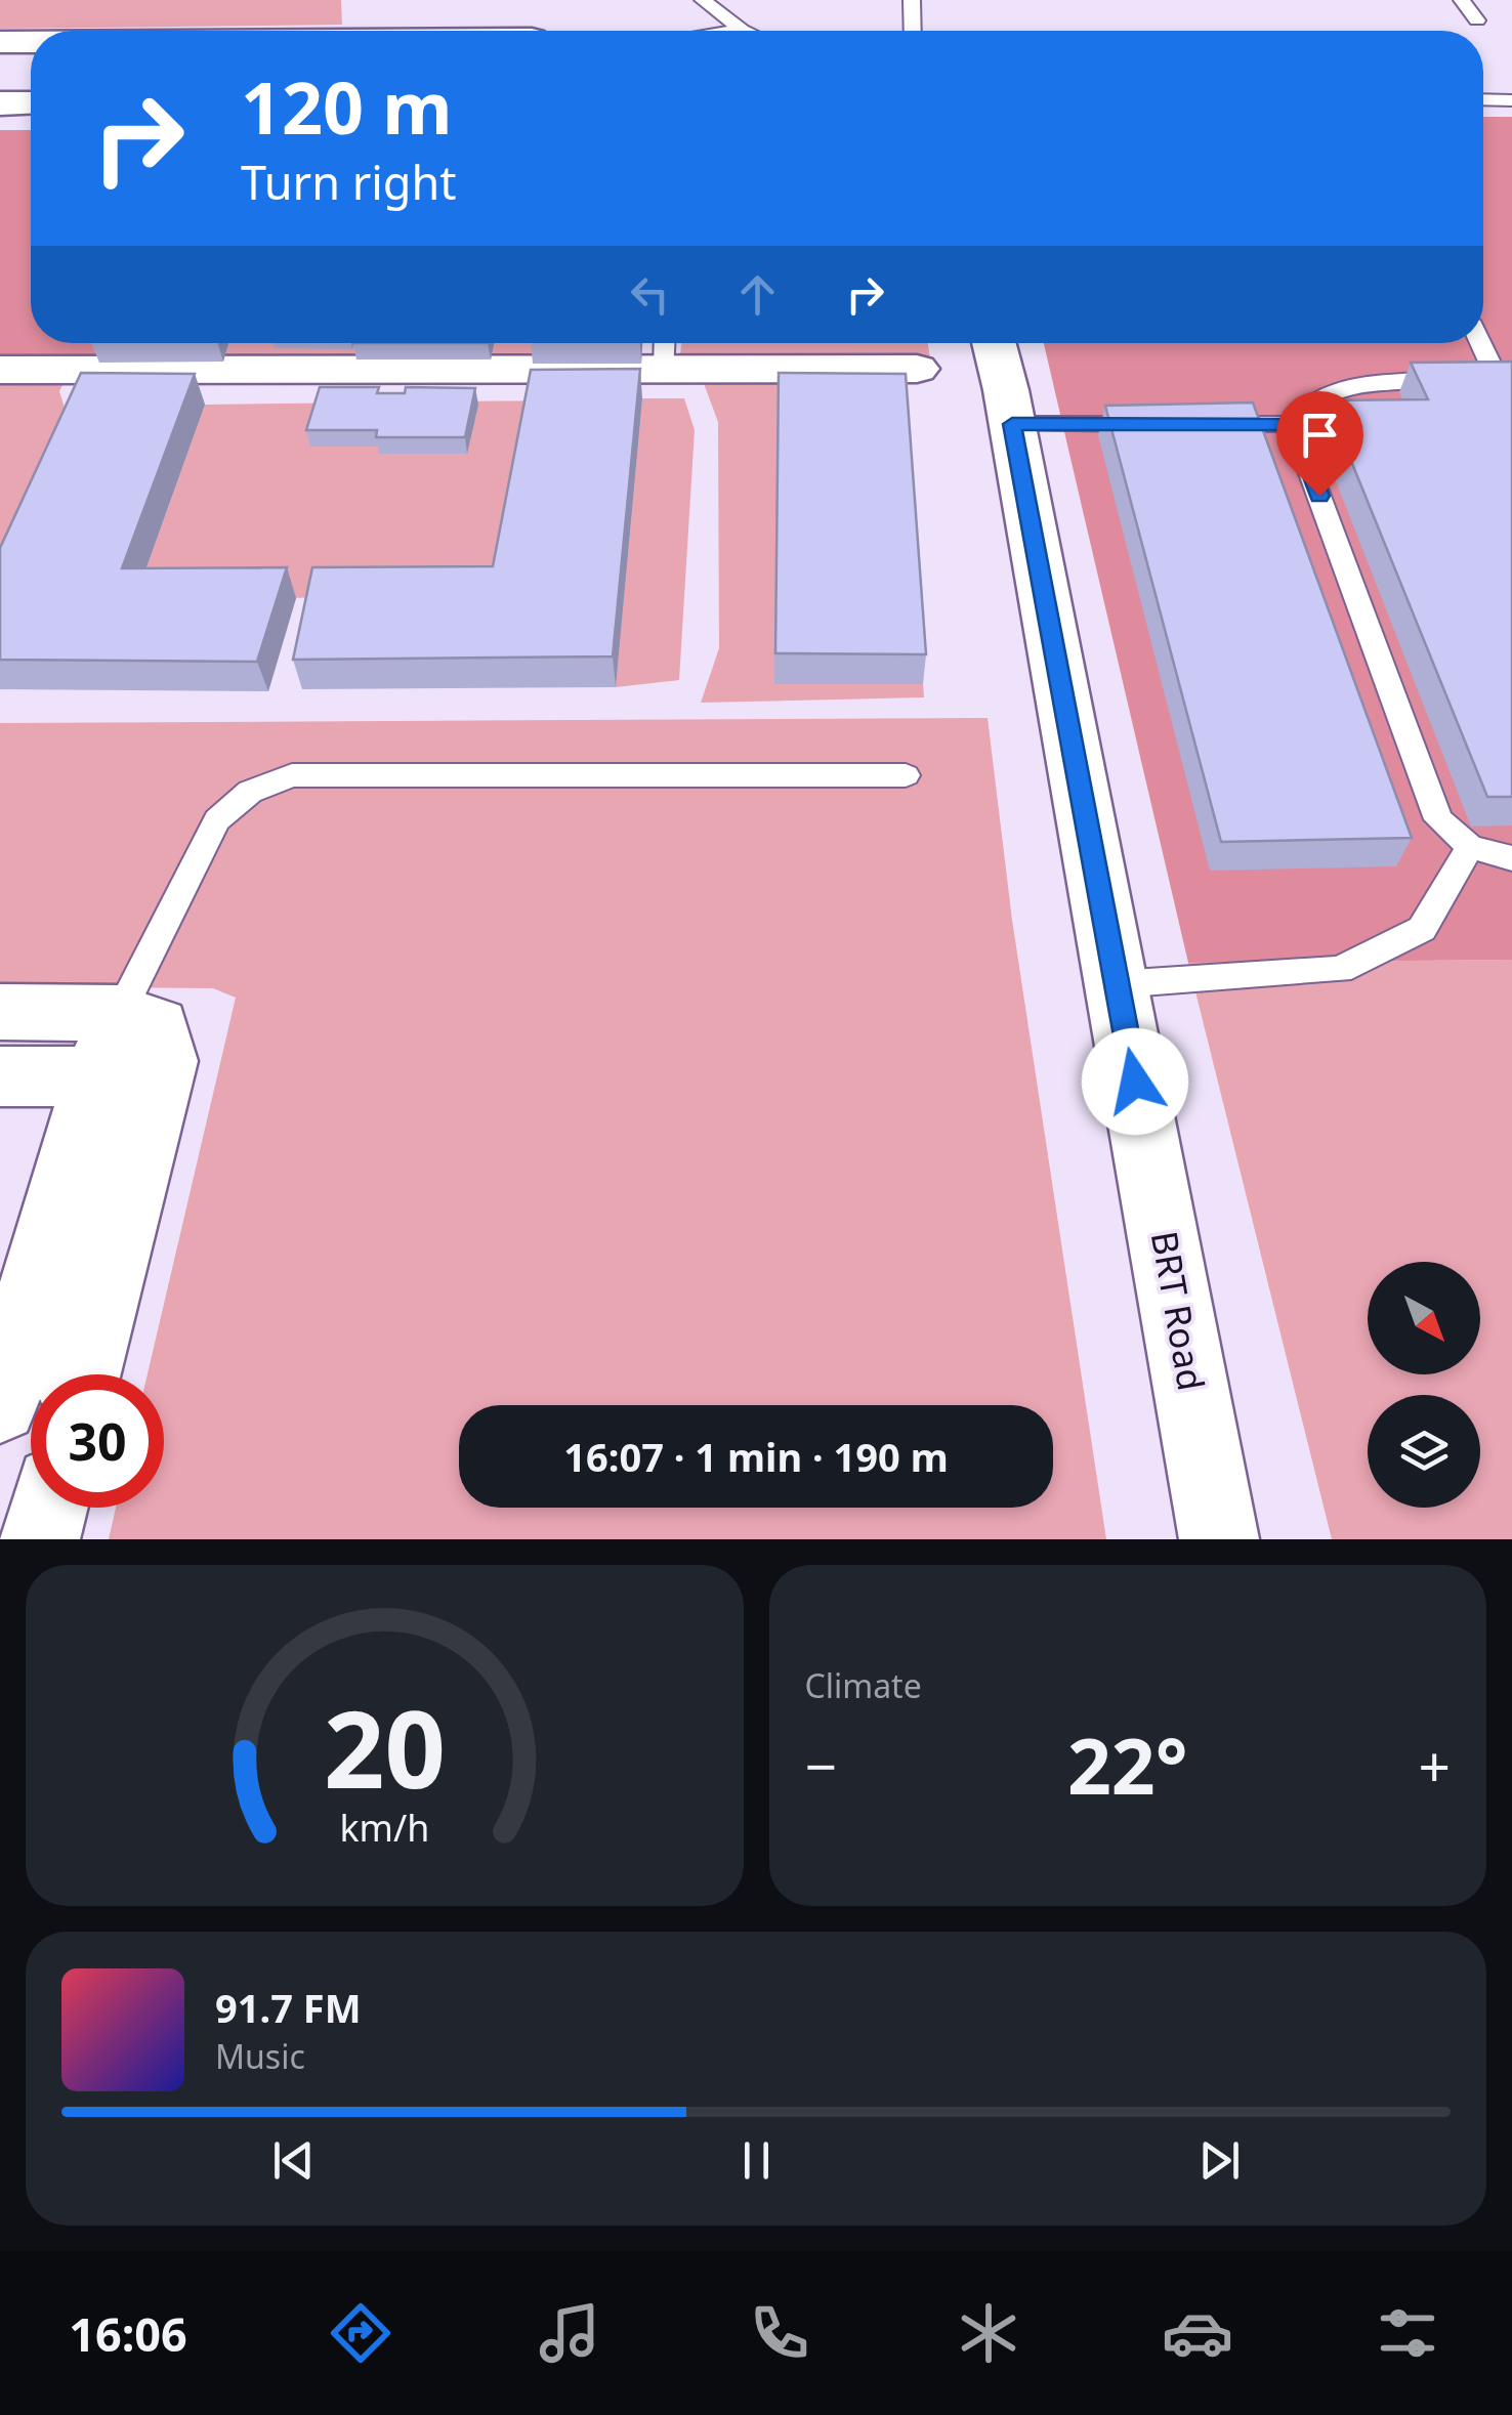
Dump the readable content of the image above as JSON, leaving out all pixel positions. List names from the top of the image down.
{
  "streets": {
    "street": ["BRT Road"]
  },
  "north": "bottom right",
  "page": {
    "turn": ["120 m", "Turn right"],
    "limit": "30",
    "trip": "16:07 · 1 min · 190 m",
    "tile": "Climate",
    "heat": ["−", "22°", "+"],
    "song": ["91.7 FM", "Music"],
    "tabs": "16:06",
    "gauge": ["20", "km/h"]
  }
}
